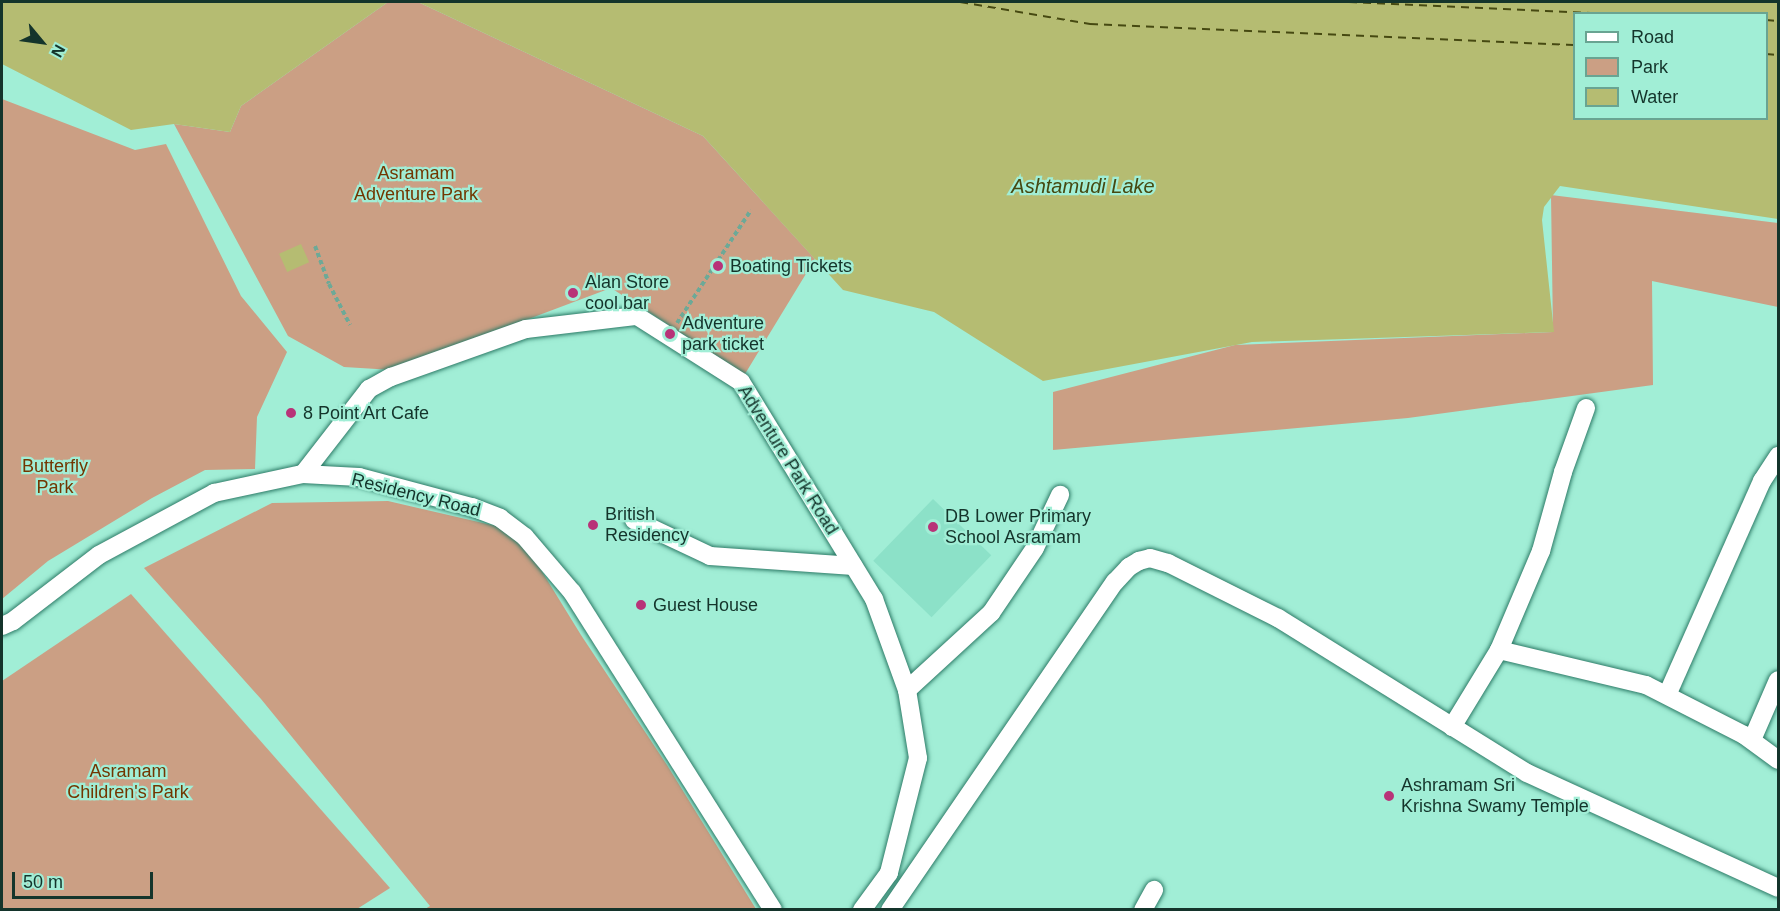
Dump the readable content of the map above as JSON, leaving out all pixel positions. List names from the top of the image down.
{
  "streets": {
    "street": ["Adventure Park Road", "Residency Road"]
  },
  "crossings": [
    ["Adventure Park Road", "Residency Road"]
  ],
  "water": ["Ashtamudi Lake"],
  "parks": ["Asramam Adventure Park", "Butterfly Park", "Asramam Children's Park"],
  "places": [
    "Boating Tickets",
    "Alan Store cool bar",
    "Adventure park ticket",
    "8 Point Art Cafe",
    "British Residency",
    "DB Lower Primary School Asramam",
    "Guest House",
    "Ashramam Sri Krishna Swamy Temple"
  ],
  "legend": ["Road", "Park", "Water"],
  "scale_bar": "50 m",
  "north": "bottom right"
}
